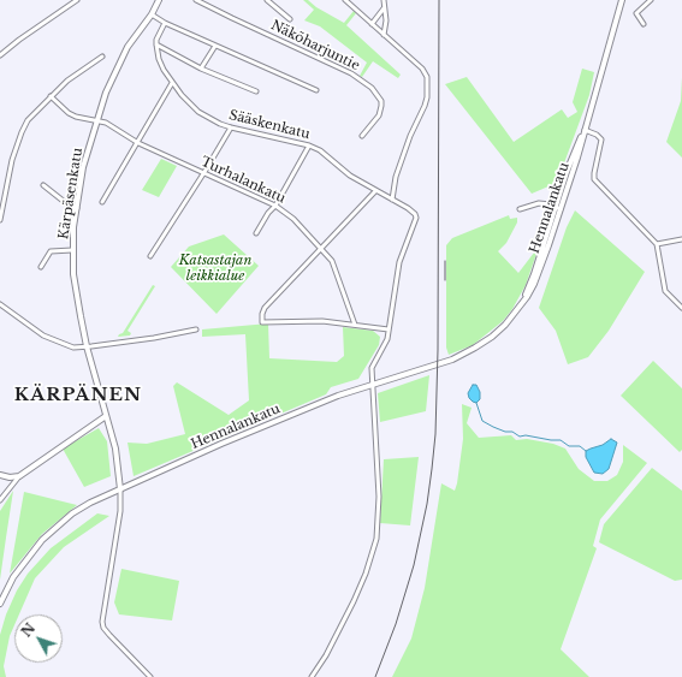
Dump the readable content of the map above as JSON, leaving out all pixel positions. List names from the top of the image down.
{
  "streets": {
    "street": [
      "Näköharjuntie",
      "Sääskenkatu",
      "Turhalankatu",
      "Kärpäsenkatu",
      "Hennalankatu"
    ]
  },
  "crossings": [
    ["Turhalankatu", "Kärpäsenkatu"],
    ["Kärpäsenkatu", "Hennalankatu"]
  ],
  "districts": ["KÄRPÄNEN"],
  "parks": ["Katsastajan leikkialue"],
  "north": "top left"
}
